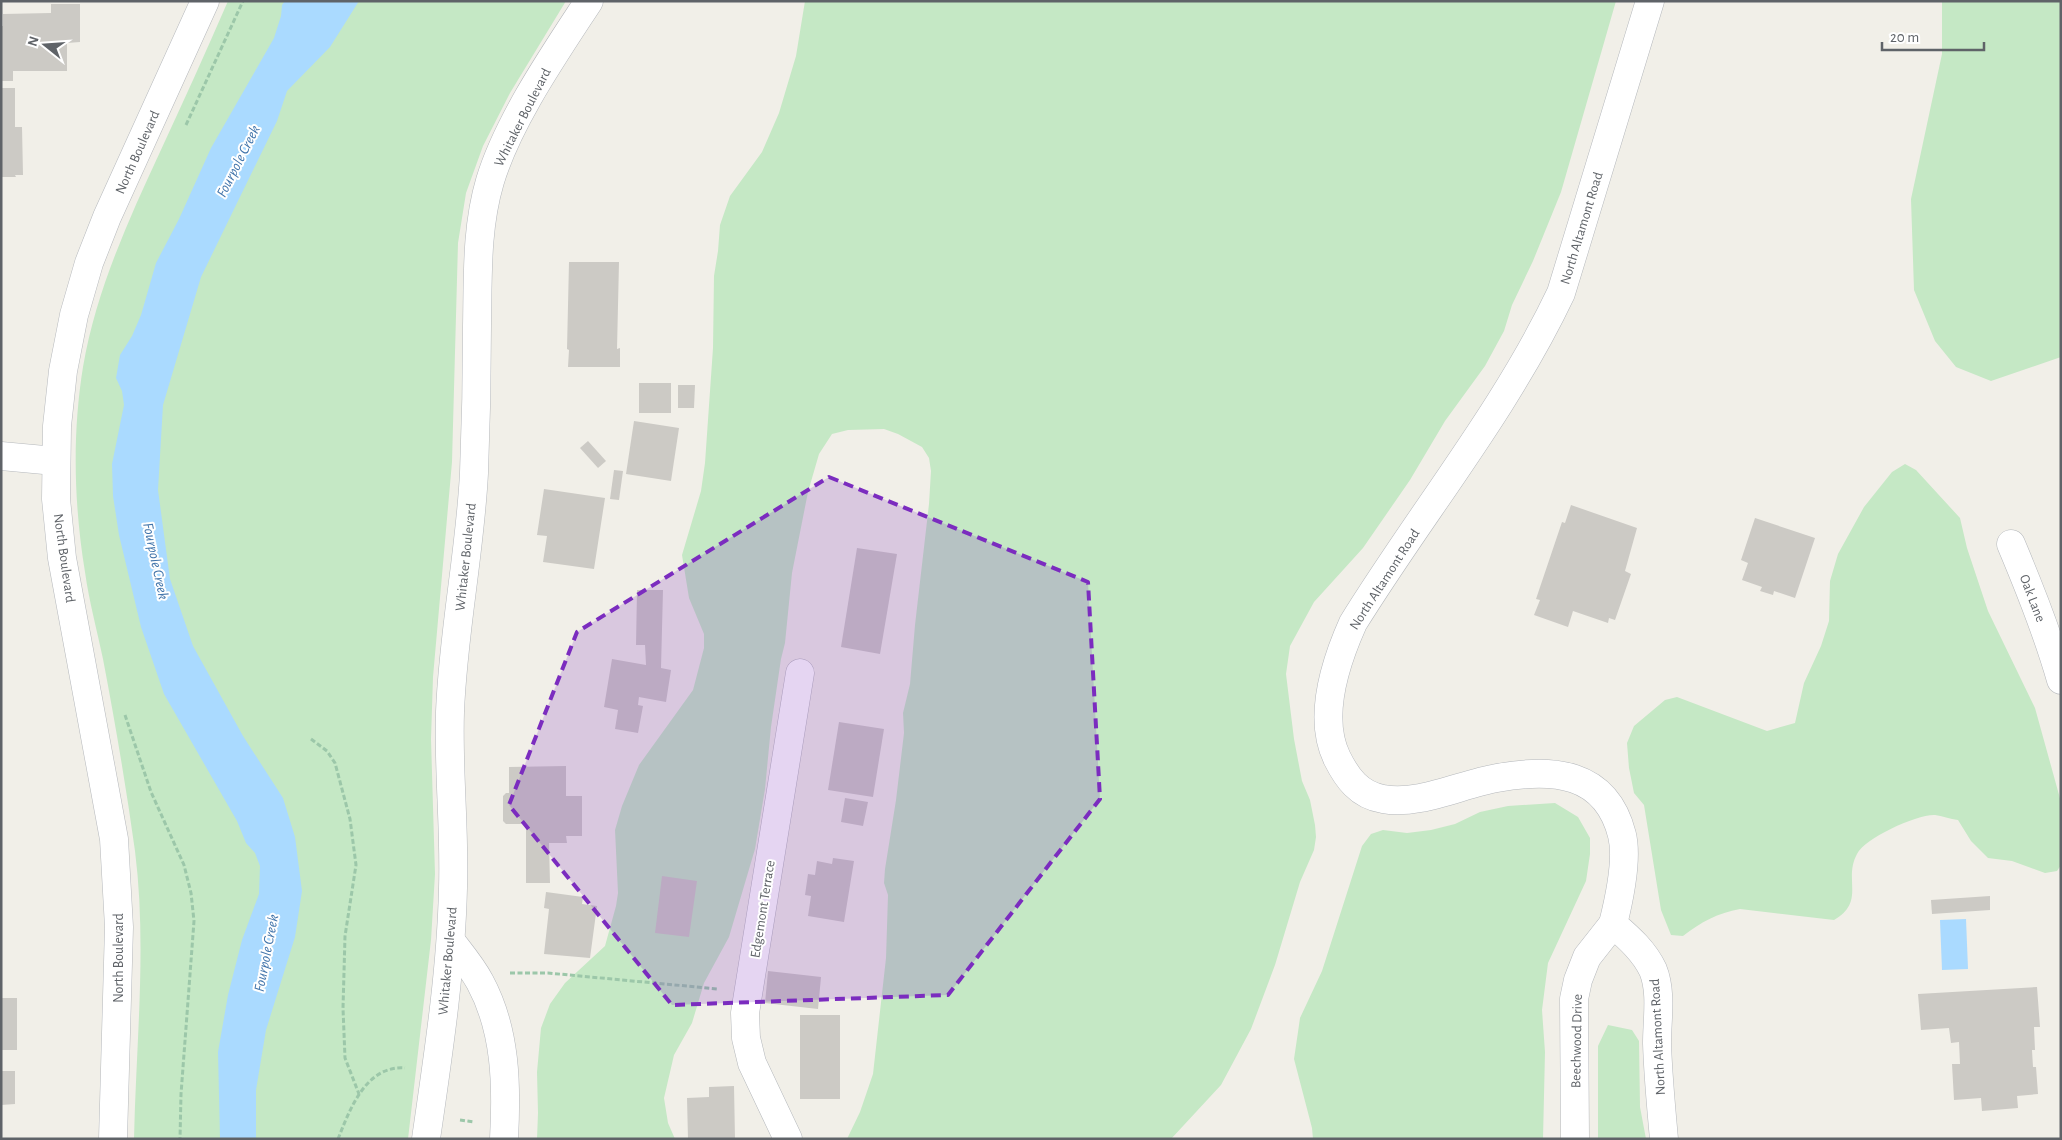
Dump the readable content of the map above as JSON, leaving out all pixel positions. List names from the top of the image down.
{
  "streets": {
    "street": [
      "Whitaker Boulevard",
      "North Boulevard",
      "North Altamont Road",
      "Oak Lane",
      "Edgemont Terrace",
      "Beechwood Drive"
    ]
  },
  "crossings": [
    ["North Altamont Road", "Beechwood Drive"]
  ],
  "water": ["Fourpole Creek"],
  "scale_bar": "20 m",
  "north": "left"
}
